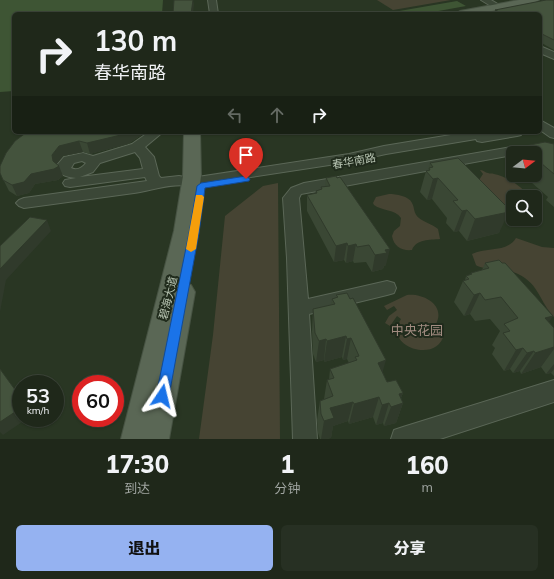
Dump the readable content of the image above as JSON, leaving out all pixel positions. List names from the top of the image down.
{
  "streets": {
    "main road": ["碧海大道"],
    "street": ["春华南路"]
  },
  "crossings": [
    ["春华南路", "碧海大道"]
  ],
  "parks": ["中央花园"],
  "north": "right",
  "page": {
    "turn": ["130 m", "春华南路"],
    "speed": "53 km/h",
    "limit": "60",
    "eta": [
      "17:30",
      "到达",
      "1",
      "分钟",
      "160",
      "m"
    ],
    "buttons": ["退出", "分享"]
  }
}
